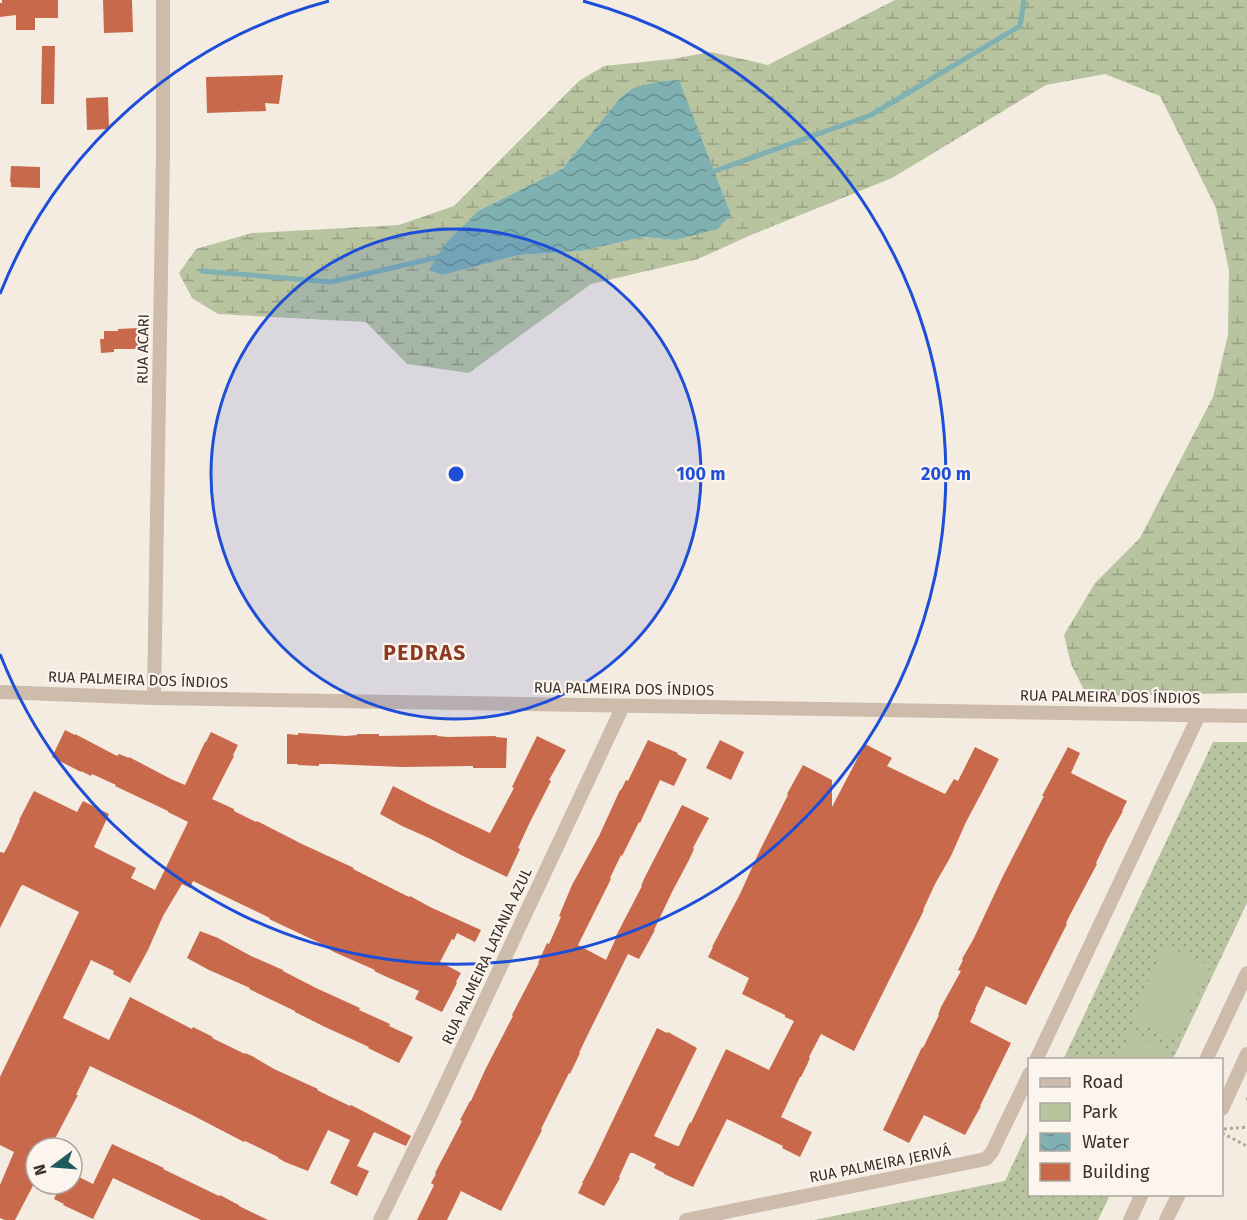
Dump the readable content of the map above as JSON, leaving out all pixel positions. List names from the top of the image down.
{
  "streets": {
    "street": [
      "RUA ACARI",
      "RUA PALMEIRA DOS ÍNDIOS",
      "RUA PALMEIRA LATANIA AZUL",
      "RUA PALMEIRA JERIVÁ"
    ]
  },
  "crossings": [
    ["RUA ACARI", "RUA PALMEIRA DOS ÍNDIOS"],
    ["RUA PALMEIRA DOS ÍNDIOS", "RUA PALMEIRA LATANIA AZUL"]
  ],
  "districts": ["PEDRAS"],
  "legend": [
    "Road",
    "Park",
    "Water",
    "Building"
  ],
  "north": "left",
  "rings": ["100 m", "200 m"]
}
